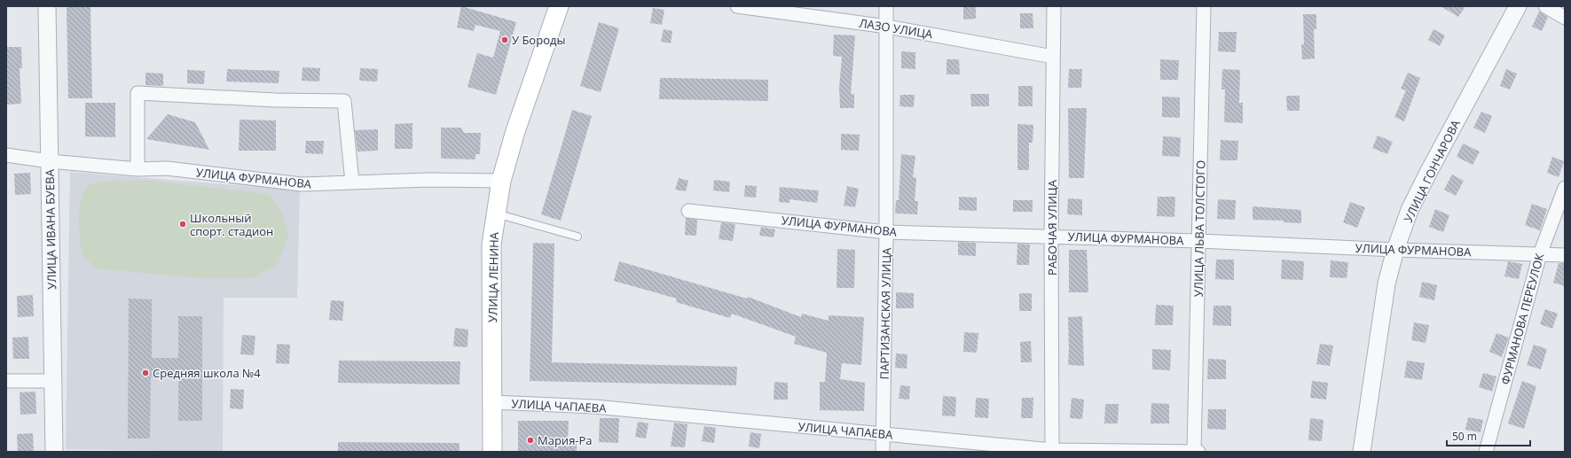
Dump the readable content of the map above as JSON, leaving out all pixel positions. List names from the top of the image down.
{
  "streets": {
    "main road": ["УЛИЦА ЛЕНИНА"],
    "street": [
      "ЛАЗО УЛИЦА",
      "УЛИЦА ГОНЧАРОВА",
      "УЛИЦА ФУРМАНОВА",
      "РАБОЧАЯ УЛИЦА",
      "УЛИЦА ЛЬВА ТОЛСТОГО",
      "УЛИЦА ИВАНА БУЕВА",
      "ПАРТИЗАНСКАЯ УЛИЦА",
      "ФУРМАНОВА ПЕРЕУЛОК",
      "УЛИЦА ЧАПАЕВА"
    ]
  },
  "crossings": [
    ["ЛАЗО УЛИЦА", "РАБОЧАЯ УЛИЦА"],
    ["ЛАЗО УЛИЦА", "ПАРТИЗАНСКАЯ УЛИЦА"],
    ["УЛИЦА ГОНЧАРОВА", "УЛИЦА ФУРМАНОВА"],
    ["УЛИЦА ФУРМАНОВА", "РАБОЧАЯ УЛИЦА"],
    ["УЛИЦА ФУРМАНОВА", "УЛИЦА ЛЬВА ТОЛСТОГО"],
    ["УЛИЦА ФУРМАНОВА", "УЛИЦА ИВАНА БУЕВА"],
    ["УЛИЦА ФУРМАНОВА", "УЛИЦА ЛЕНИНА"],
    ["УЛИЦА ФУРМАНОВА", "ПАРТИЗАНСКАЯ УЛИЦА"],
    ["УЛИЦА ФУРМАНОВА", "ФУРМАНОВА ПЕРЕУЛОК"],
    ["РАБОЧАЯ УЛИЦА", "УЛИЦА ЧАПАЕВА"],
    ["УЛИЦА ЛЬВА ТОЛСТОГО", "УЛИЦА ЧАПАЕВА"],
    ["УЛИЦА ЛЕНИНА", "УЛИЦА ЧАПАЕВА"],
    ["ПАРТИЗАНСКАЯ УЛИЦА", "УЛИЦА ЧАПАЕВА"]
  ],
  "places": [
    "У Бороды",
    "Школьный спорт. стадион",
    "Средняя школа №4",
    "Мария-Ра"
  ],
  "scale_bar": "50 m"
}
